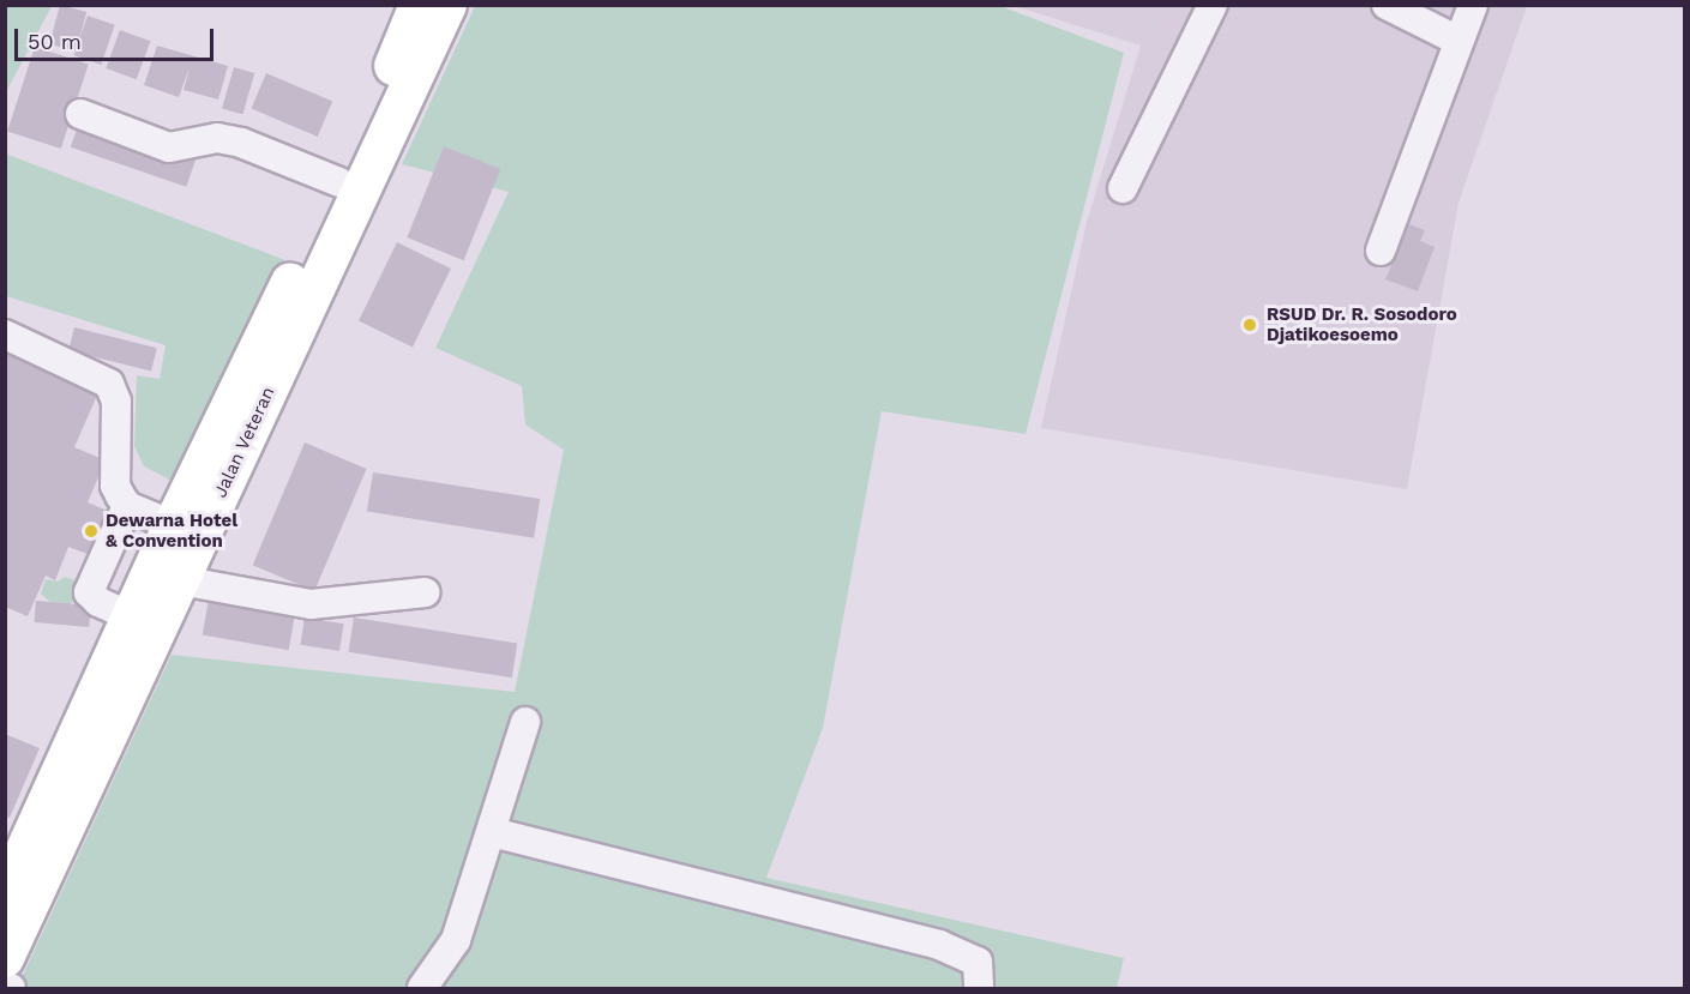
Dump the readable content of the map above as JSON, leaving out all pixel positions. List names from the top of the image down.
{
  "streets": {
    "main road": ["Jalan Veteran"]
  },
  "places": ["RSUD Dr. R. Sosodoro Djatikoesoemo", "Dewarna Hotel & Convention"],
  "scale_bar": "50 m"
}
